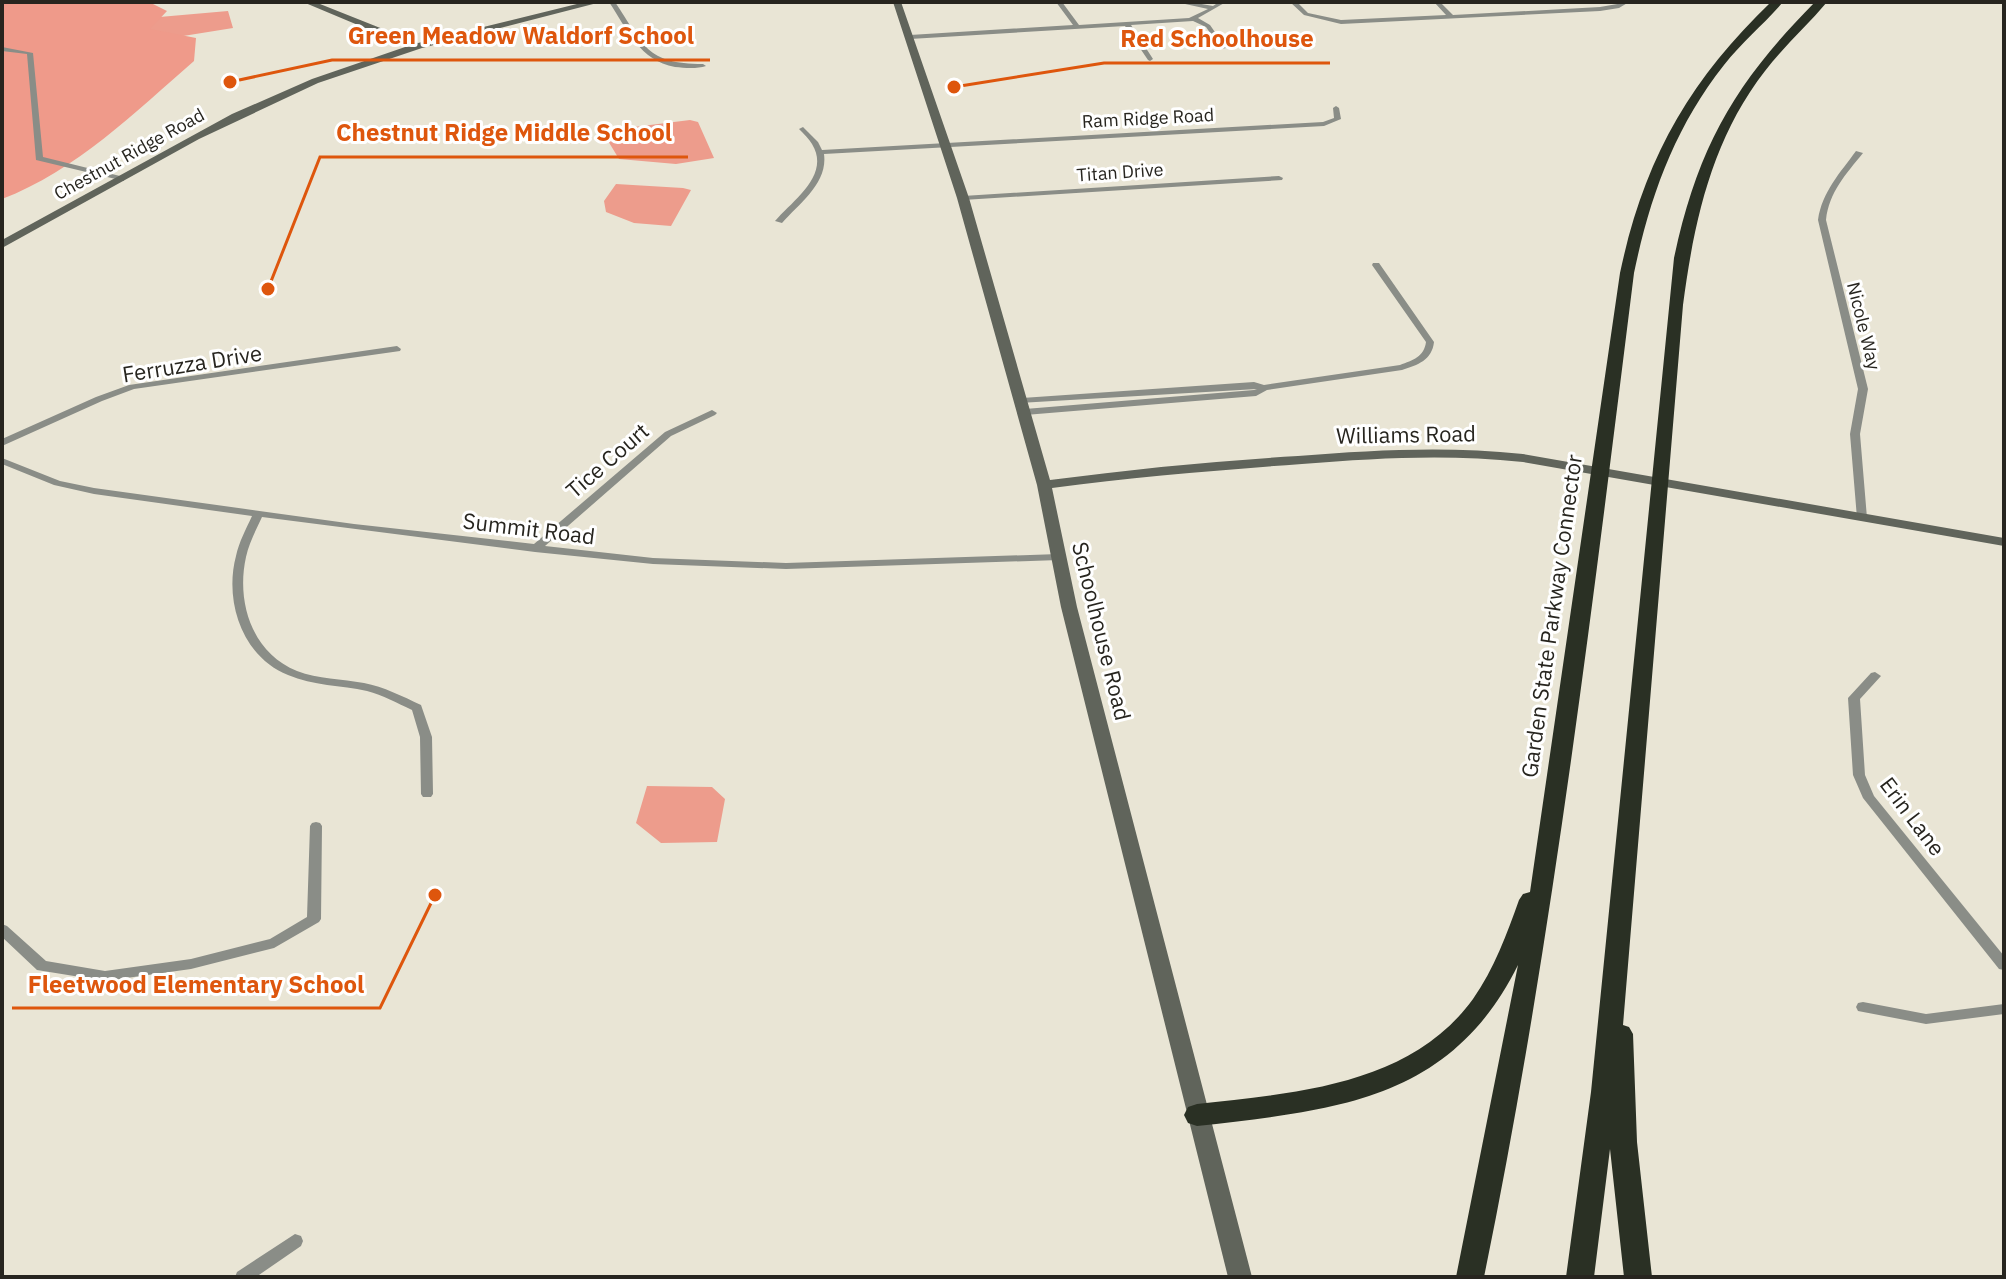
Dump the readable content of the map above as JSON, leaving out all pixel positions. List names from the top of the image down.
{
  "streets": {
    "highway": ["Garden State Parkway Connector"],
    "street": [
      "Ram Ridge Road",
      "Chestnut Ridge Road",
      "Titan Drive",
      "Nicole Way",
      "Ferruzza Drive",
      "Williams Road",
      "Tice Court",
      "Summit Road",
      "Schoolhouse Road",
      "Erin Lane"
    ]
  },
  "crossings": [
    ["Ram Ridge Road", "Schoolhouse Road"],
    ["Titan Drive", "Schoolhouse Road"],
    ["Nicole Way", "Williams Road"],
    ["Williams Road", "Schoolhouse Road"],
    ["Tice Court", "Summit Road"],
    ["Summit Road", "Schoolhouse Road"]
  ],
  "places": [
    "Green Meadow Waldorf School",
    "Red Schoolhouse",
    "Chestnut Ridge Middle School",
    "Fleetwood Elementary School"
  ]
}
